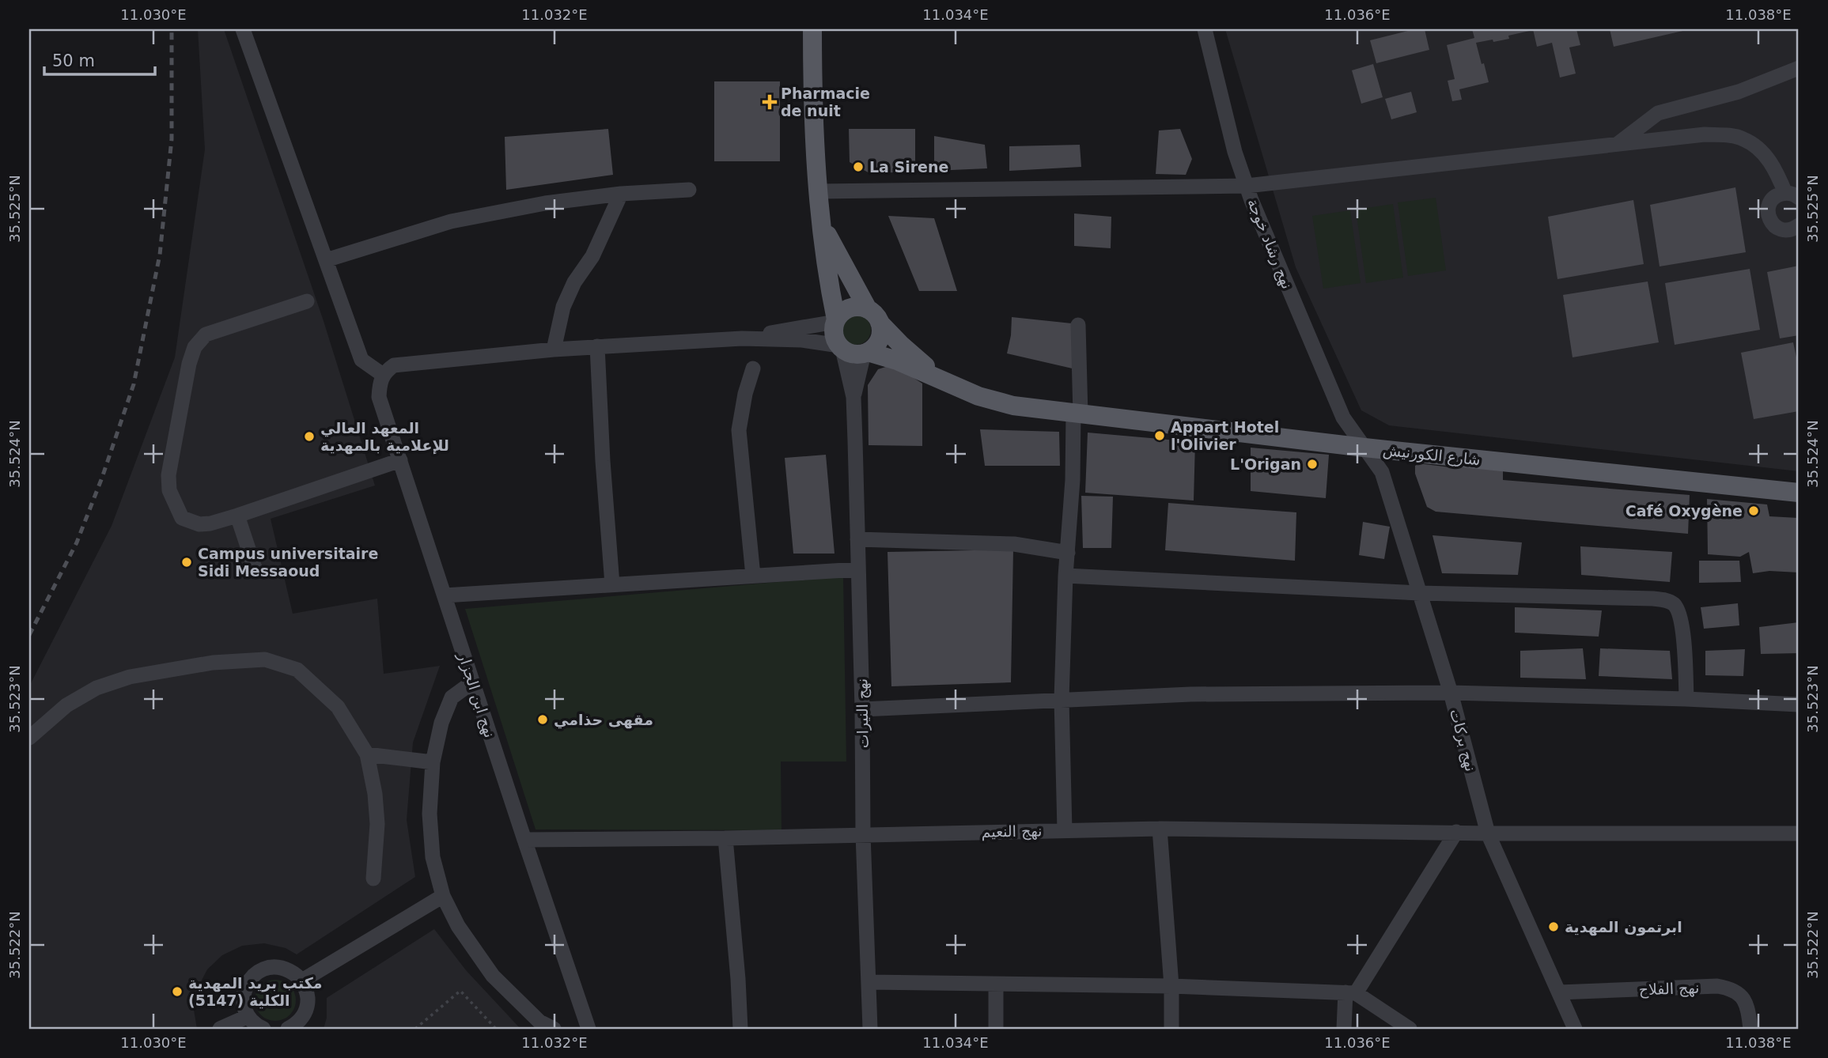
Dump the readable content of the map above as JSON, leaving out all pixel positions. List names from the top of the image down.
{
  "streets": {
    "main road": ["شارع الكورنيش"],
    "street": [
      "نهج رشاد خوجة",
      "نهج ابن الجزار",
      "نهج النيرات",
      "نهج بركات",
      "نهج النعيم",
      "نهج الفلاح"
    ]
  },
  "crossings": [
    ["نهج رشاد خوجة", "شارع الكورنيش"],
    ["نهج رشاد خوجة", "نهج بركات"],
    ["شارع الكورنيش", "نهج بركات"],
    ["نهج ابن الجزار", "نهج النعيم"],
    ["نهج النيرات", "نهج النعيم"],
    ["نهج بركات", "نهج النعيم"],
    ["نهج بركات", "نهج الفلاح"]
  ],
  "places": {
    "health": ["Pharmacie de nuit"],
    "other": [
      "La Sirene",
      "Appart Hotel l'Olivier",
      "المعهد العالي للإعلامية بالمهدية",
      "L'Origan",
      "Café Oxygène",
      "Campus universitaire Sidi Messaoud",
      "مقهى حذامي",
      "ابرتمون المهدية",
      "مكتب بريد المهدية الكلية (5147)"
    ]
  },
  "scale_bar": "50 m",
  "coordinates": [
    "11.030°E",
    "11.032°E",
    "11.034°E",
    "11.036°E",
    "11.038°E",
    "35.525°N",
    "35.524°N",
    "35.523°N",
    "35.522°N"
  ]
}
